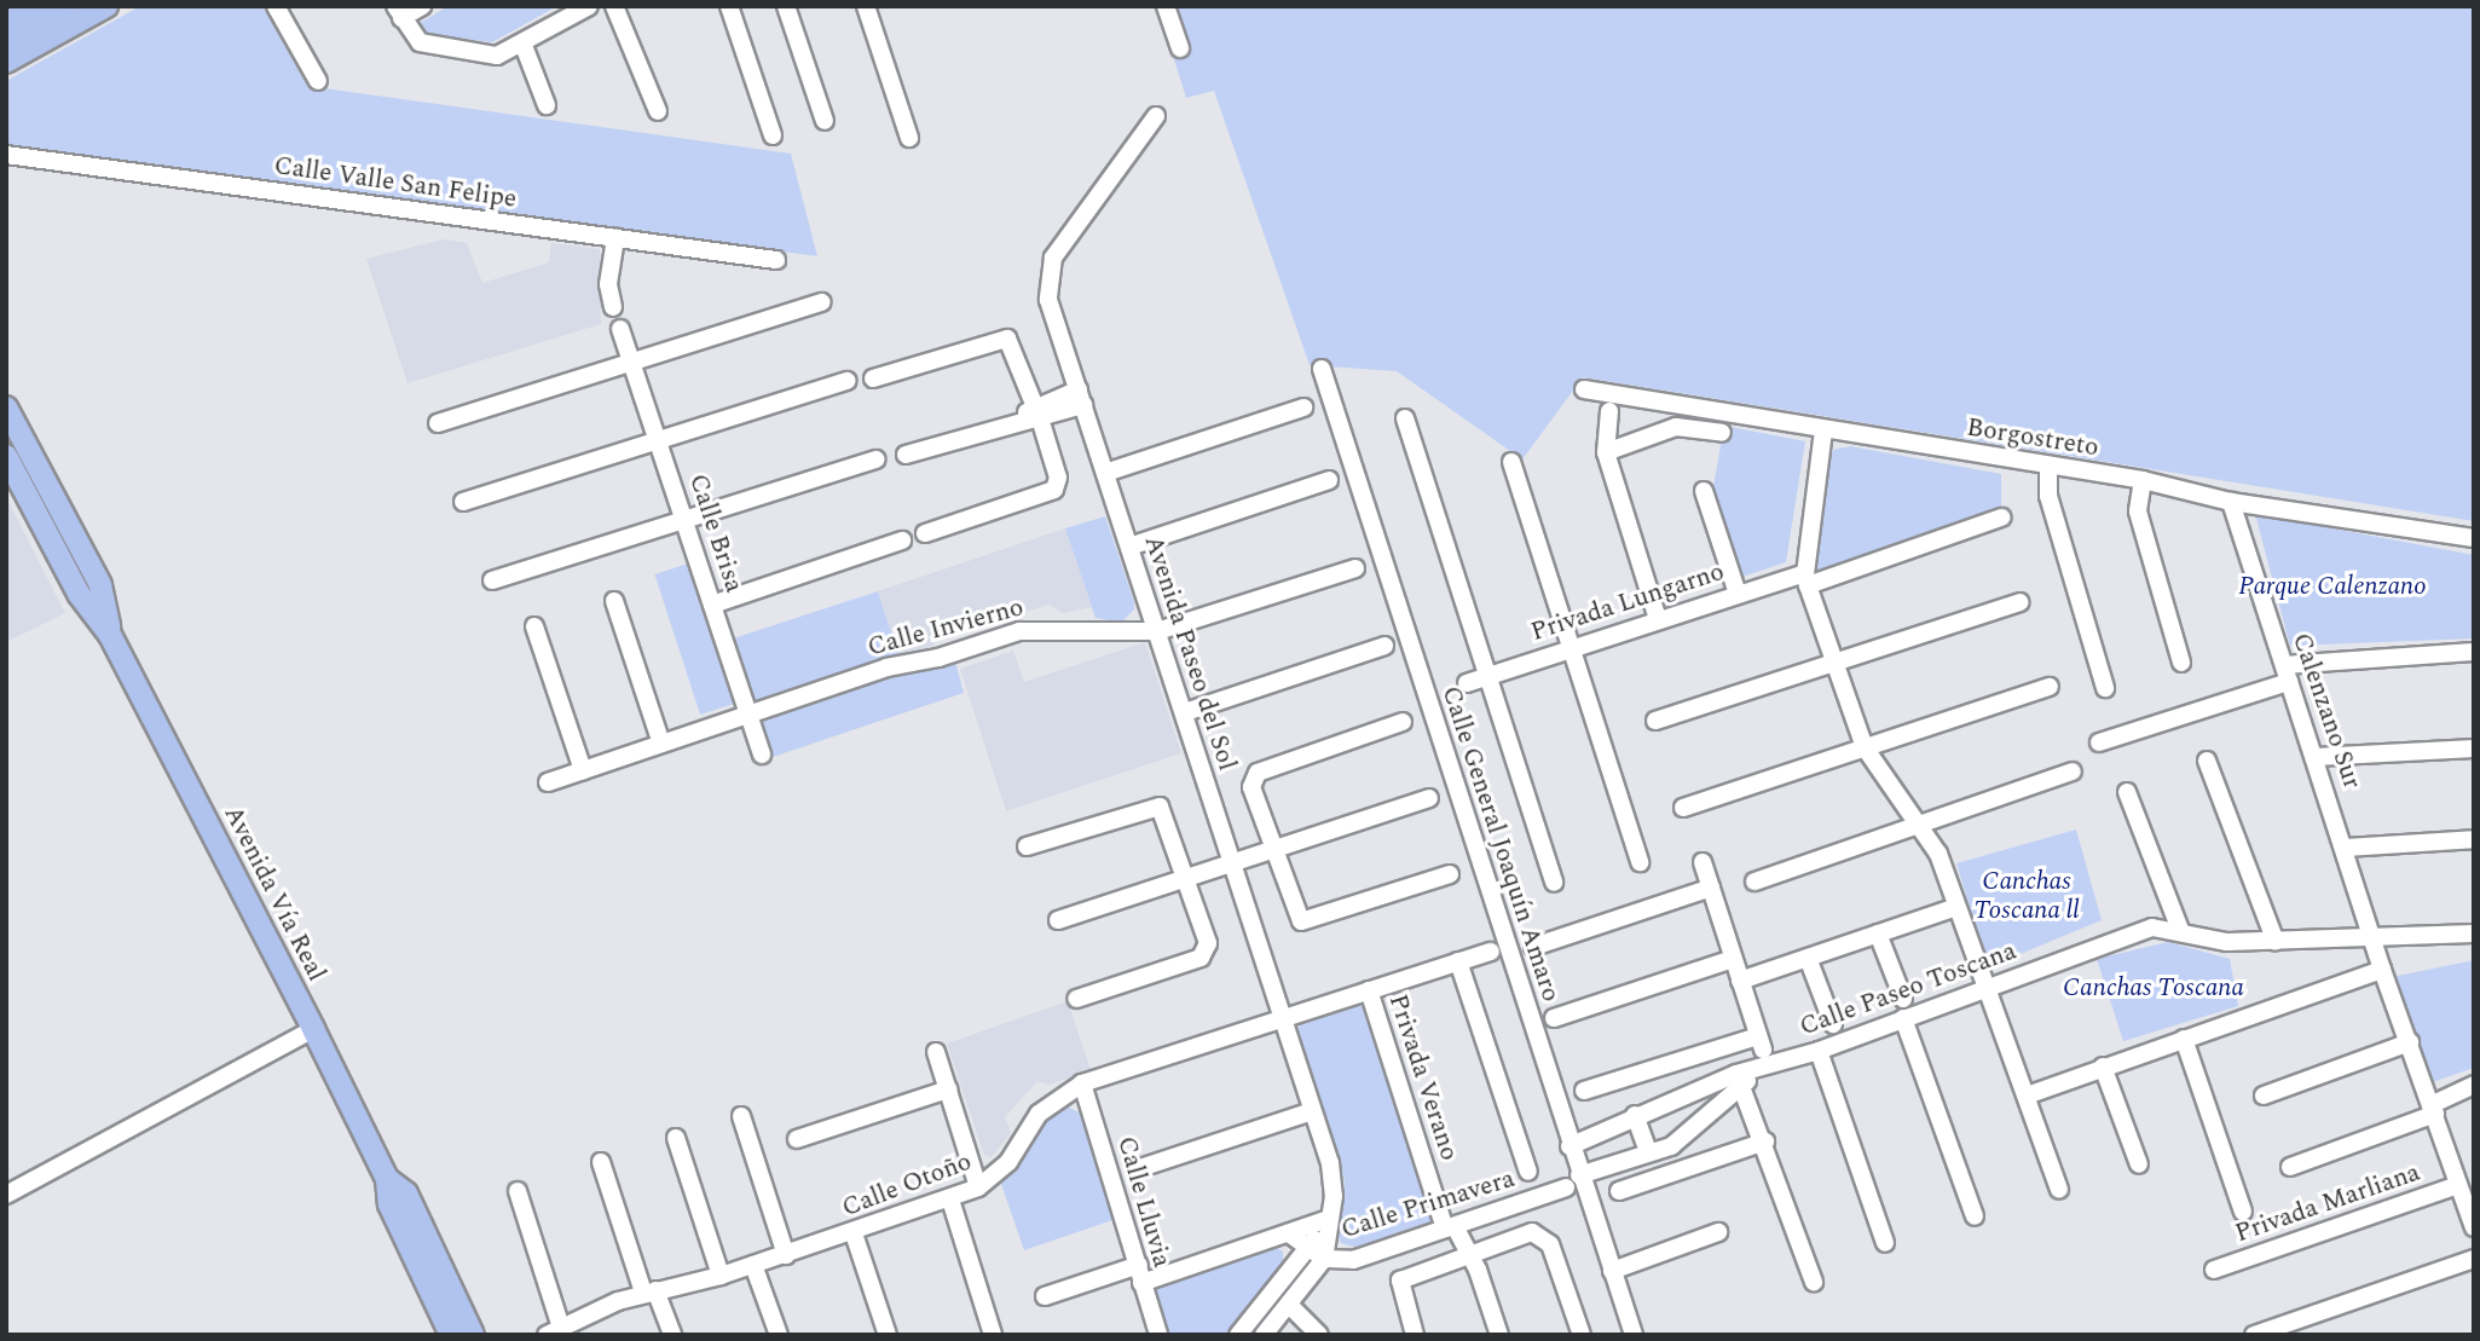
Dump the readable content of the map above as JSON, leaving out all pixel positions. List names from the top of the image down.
{
  "streets": {
    "main road": ["Avenida Vía Real"],
    "street": [
      "Calle Valle San Felipe",
      "Borgostreto",
      "Calle Brisa",
      "Privada Lungarno",
      "Calle Invierno",
      "Avenida Paseo del Sol",
      "Calenzano Sur",
      "Calle General Joaquín Amaro",
      "Calle Paseo Toscana",
      "Privada Verano",
      "Calle Otoño",
      "Calle Lluvia",
      "Privada Marliana",
      "Calle Primavera"
    ]
  },
  "crossings": [
    ["Borgostreto", "Calenzano Sur"],
    ["Calle Brisa", "Calle Invierno"],
    ["Calle Invierno", "Avenida Paseo del Sol"],
    ["Avenida Paseo del Sol", "Calle Otoño"],
    ["Avenida Paseo del Sol", "Calle Primavera"],
    ["Calenzano Sur", "Calle Paseo Toscana"],
    ["Calenzano Sur", "Privada Marliana"],
    ["Calle General Joaquín Amaro", "Calle Paseo Toscana"],
    ["Calle General Joaquín Amaro", "Calle Primavera"],
    ["Privada Verano", "Calle Otoño"],
    ["Privada Verano", "Calle Primavera"],
    ["Calle Otoño", "Calle Lluvia"]
  ],
  "parks": ["Parque Calenzano", "Canchas Toscana ll", "Canchas Toscana"]
}
